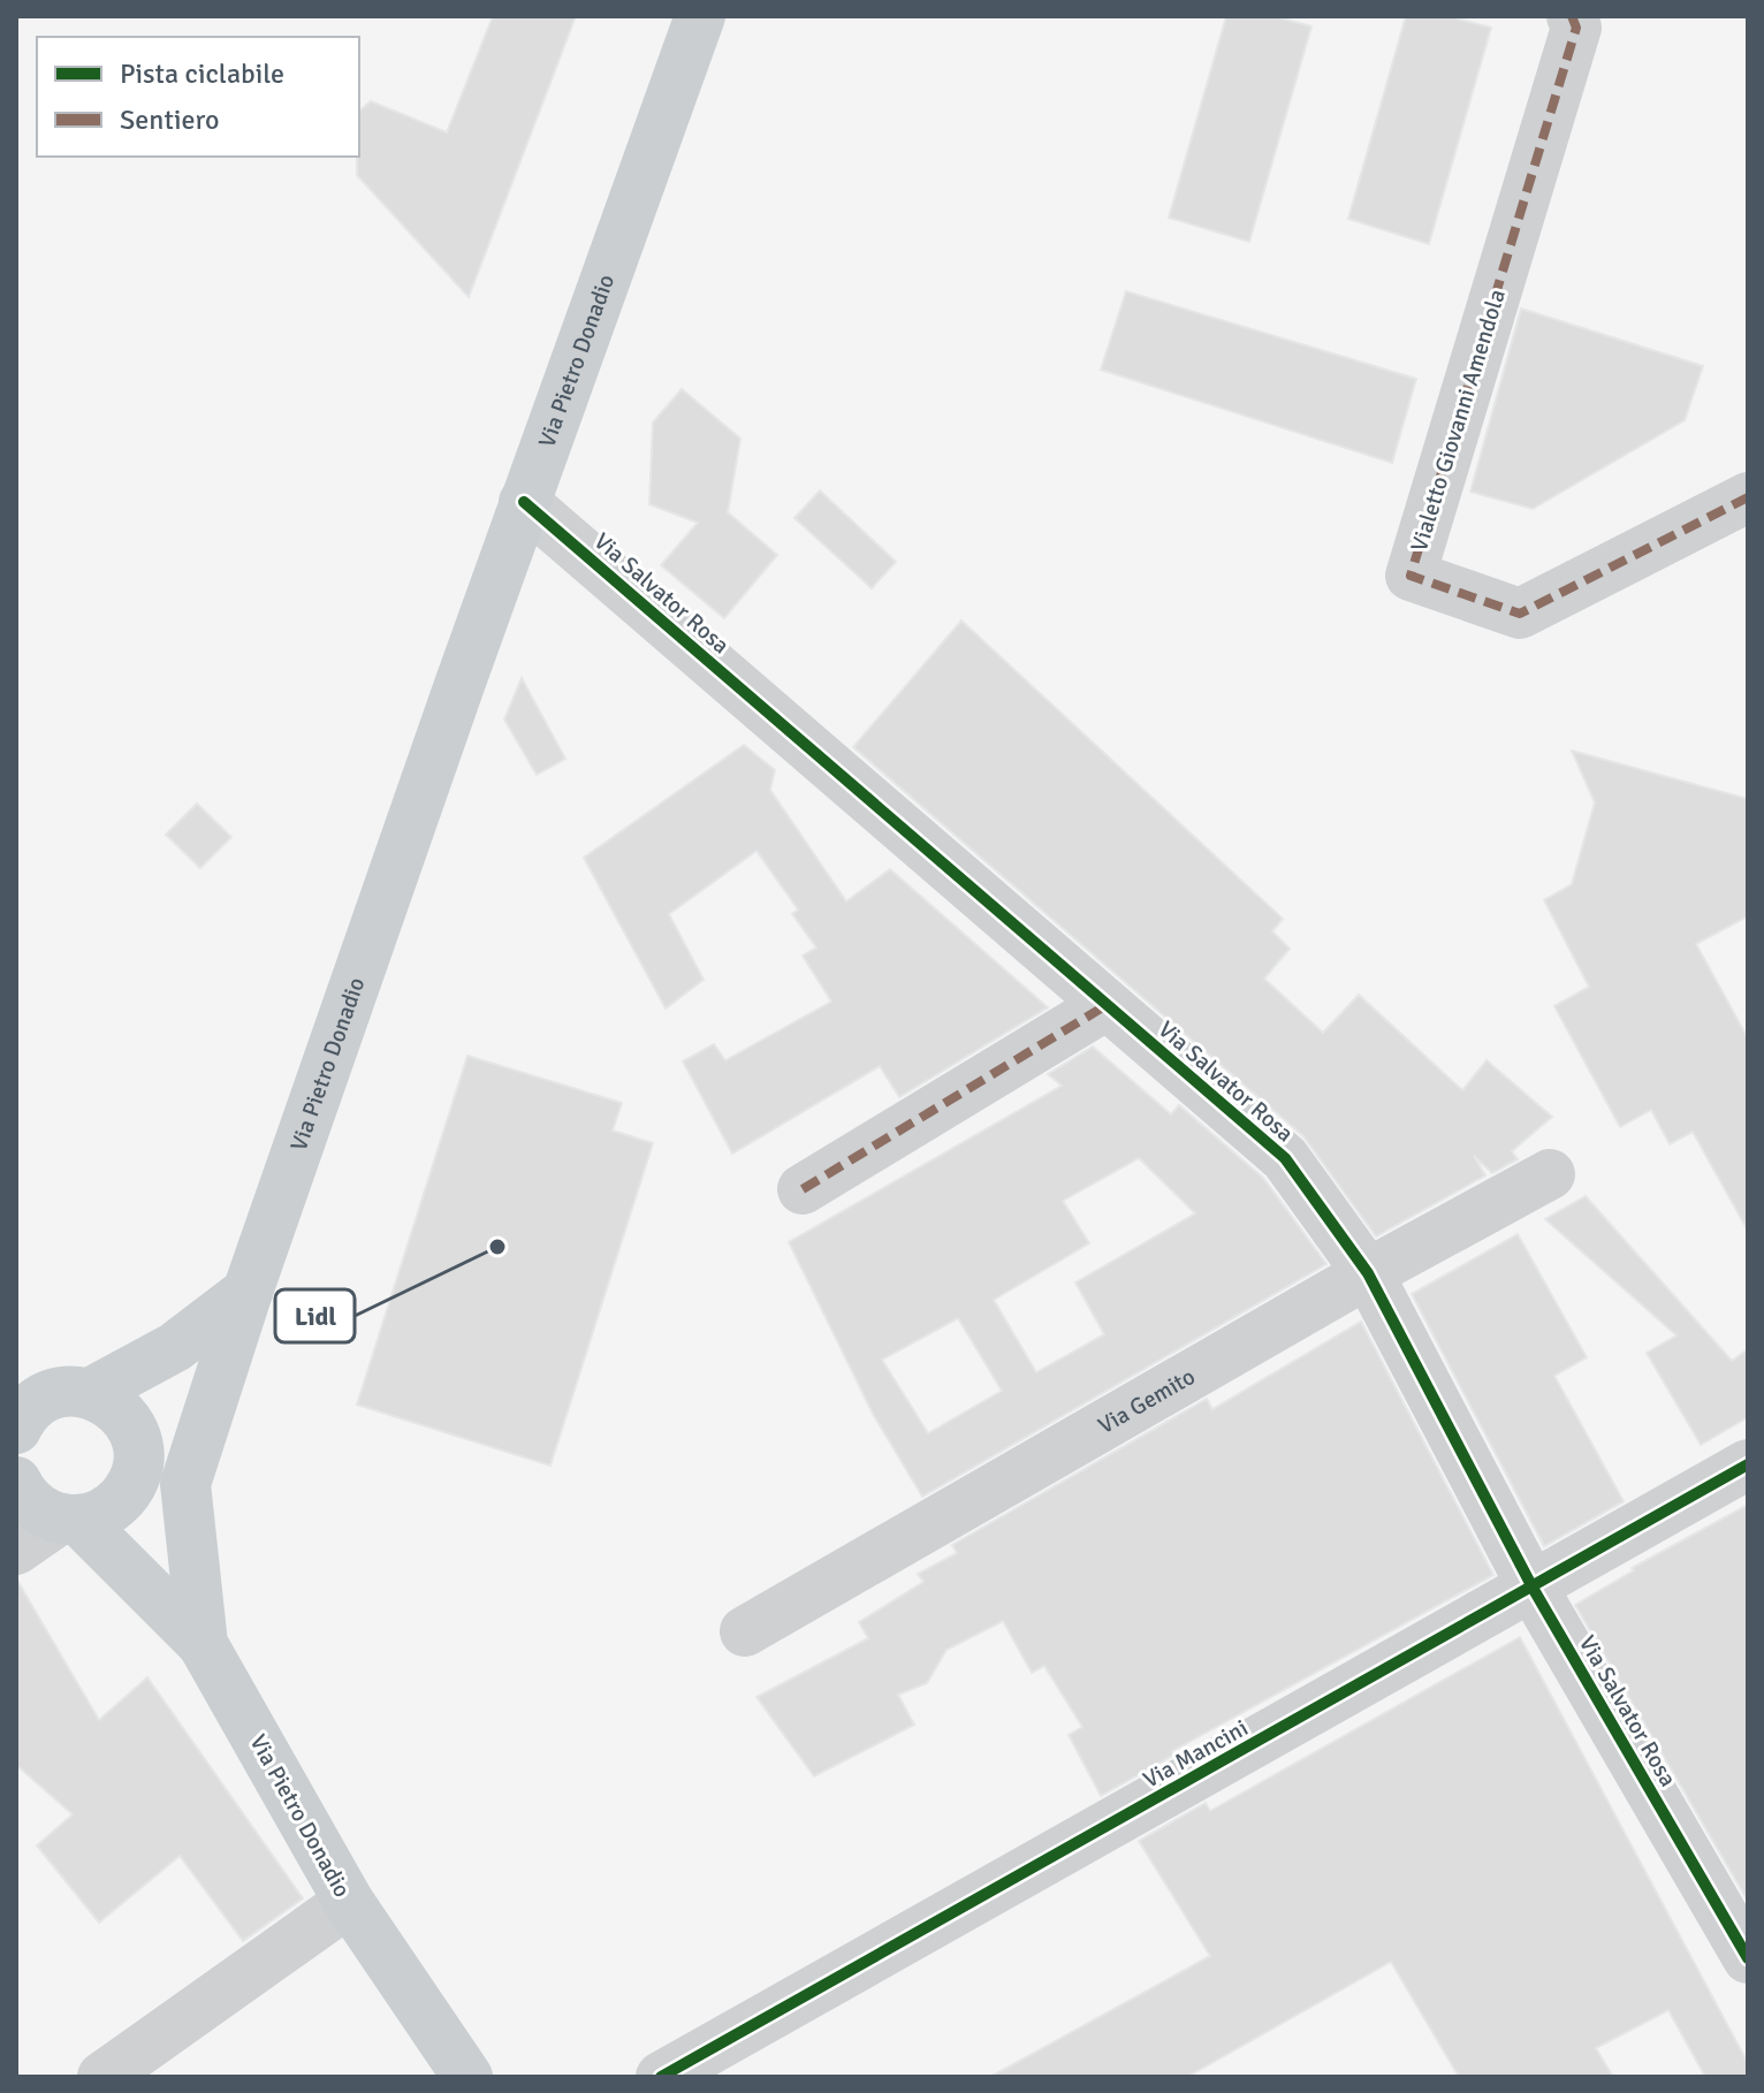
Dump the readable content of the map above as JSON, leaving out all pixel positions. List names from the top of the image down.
{
  "streets": {
    "main road": ["Via Pietro Donadio"],
    "street": [
      "Vialetto Giovanni Amendola",
      "Via Salvator Rosa",
      "Via Gemito",
      "Via Mancini"
    ]
  },
  "crossings": [
    ["Via Pietro Donadio", "Via Salvator Rosa"],
    ["Via Salvator Rosa", "Via Gemito"],
    ["Via Salvator Rosa", "Via Mancini"]
  ],
  "places": ["Lidl"],
  "legend": ["Pista ciclabile", "Sentiero"]
}
